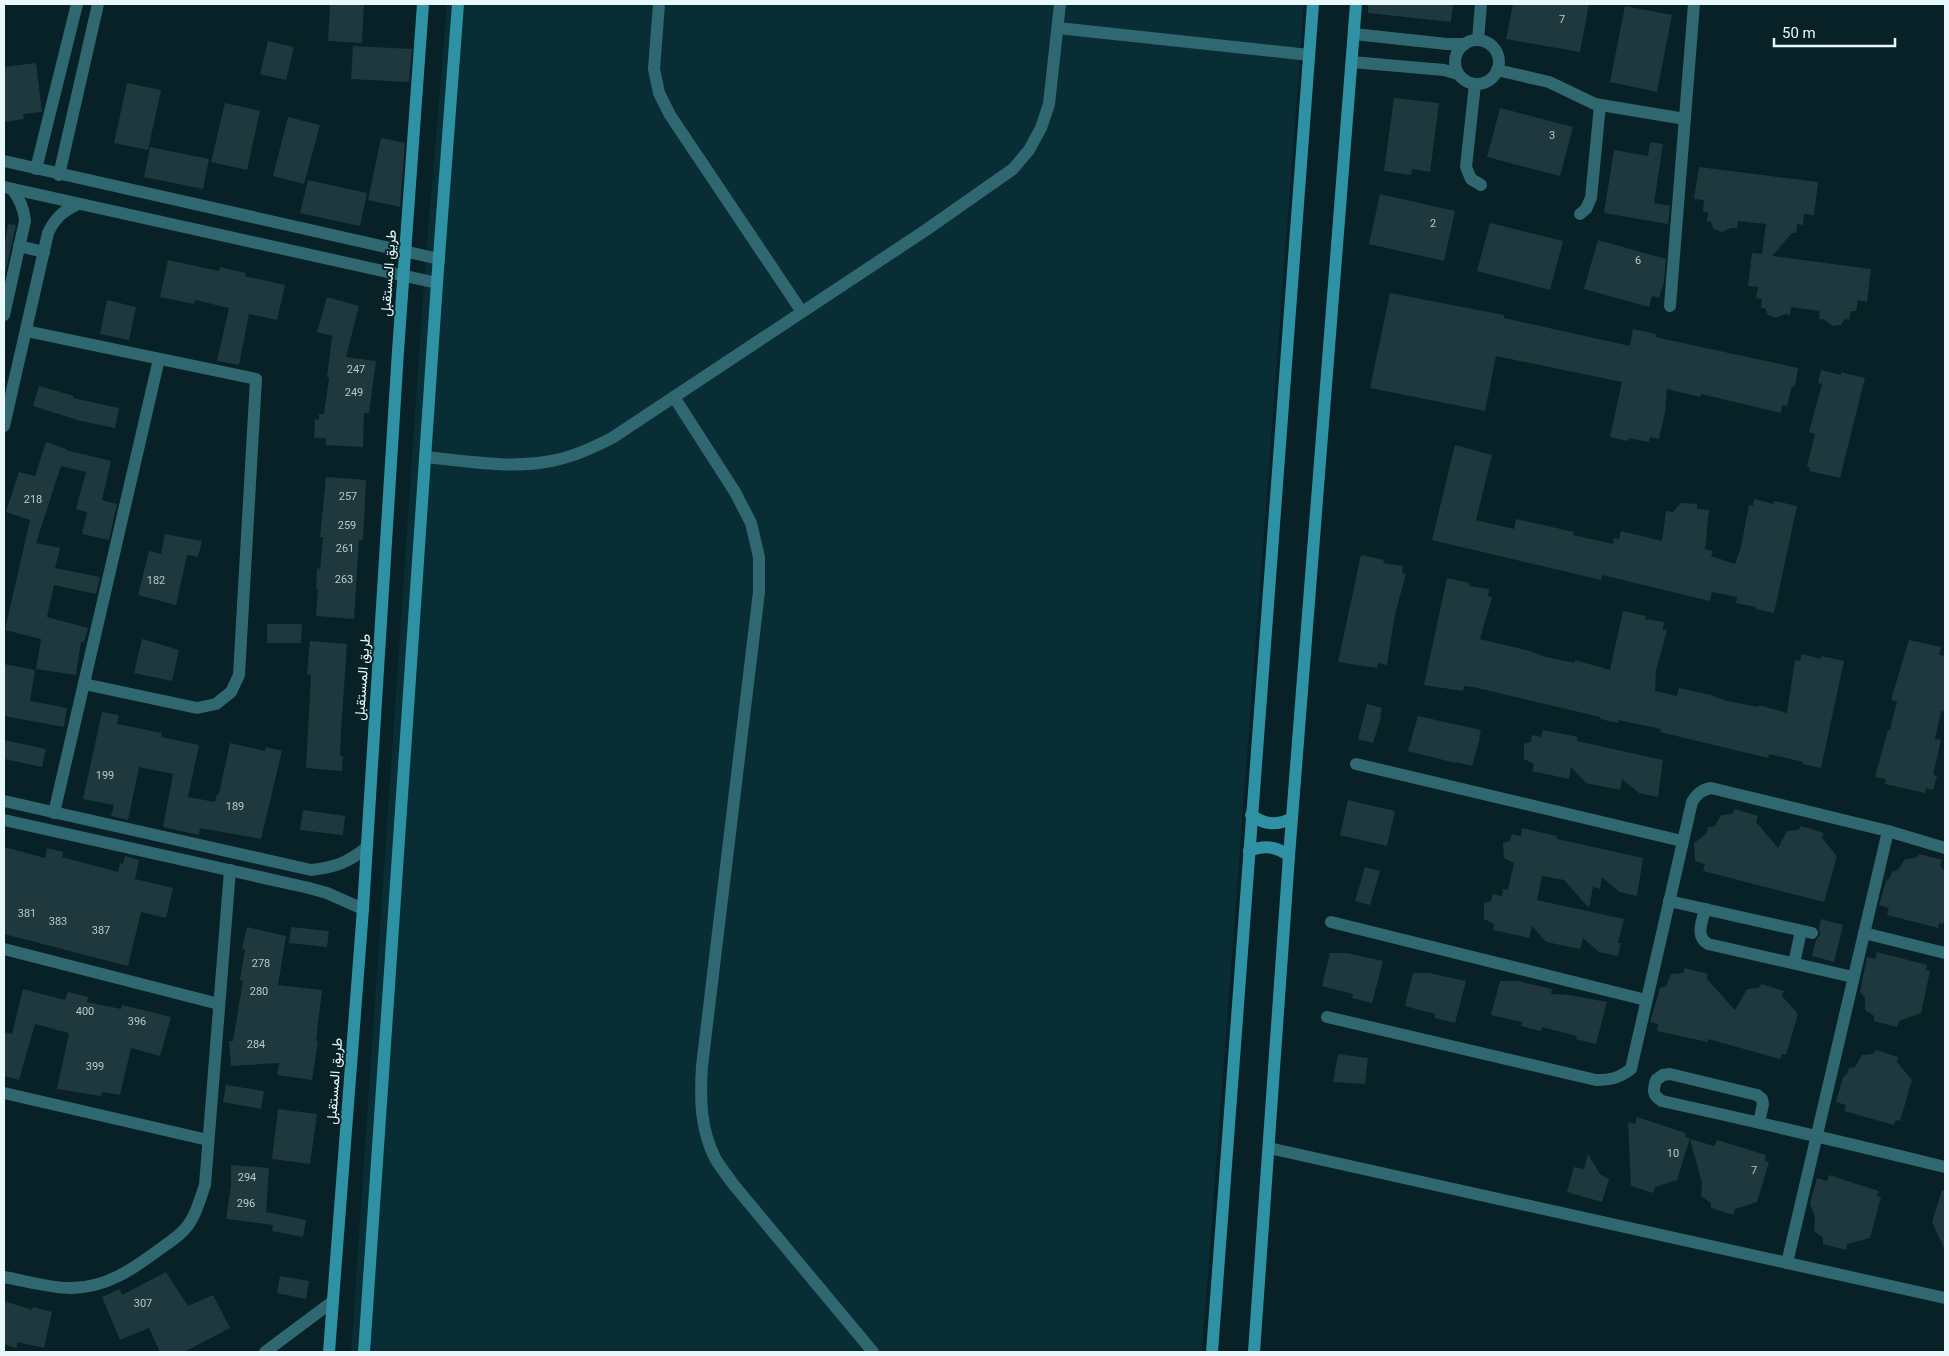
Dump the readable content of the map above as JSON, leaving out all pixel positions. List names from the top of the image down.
{
  "streets": {
    "street": ["طريق المستقبل"]
  },
  "house_numbers": [
    "7",
    "3",
    "2",
    "6",
    "247",
    "249",
    "257",
    "218",
    "259",
    "261",
    "263",
    "182",
    "199",
    "189",
    "381",
    "383",
    "387",
    "278",
    "280",
    "400",
    "396",
    "284",
    "399",
    "10",
    "7",
    "294",
    "296",
    "307"
  ],
  "scale_bar": "50 m"
}
